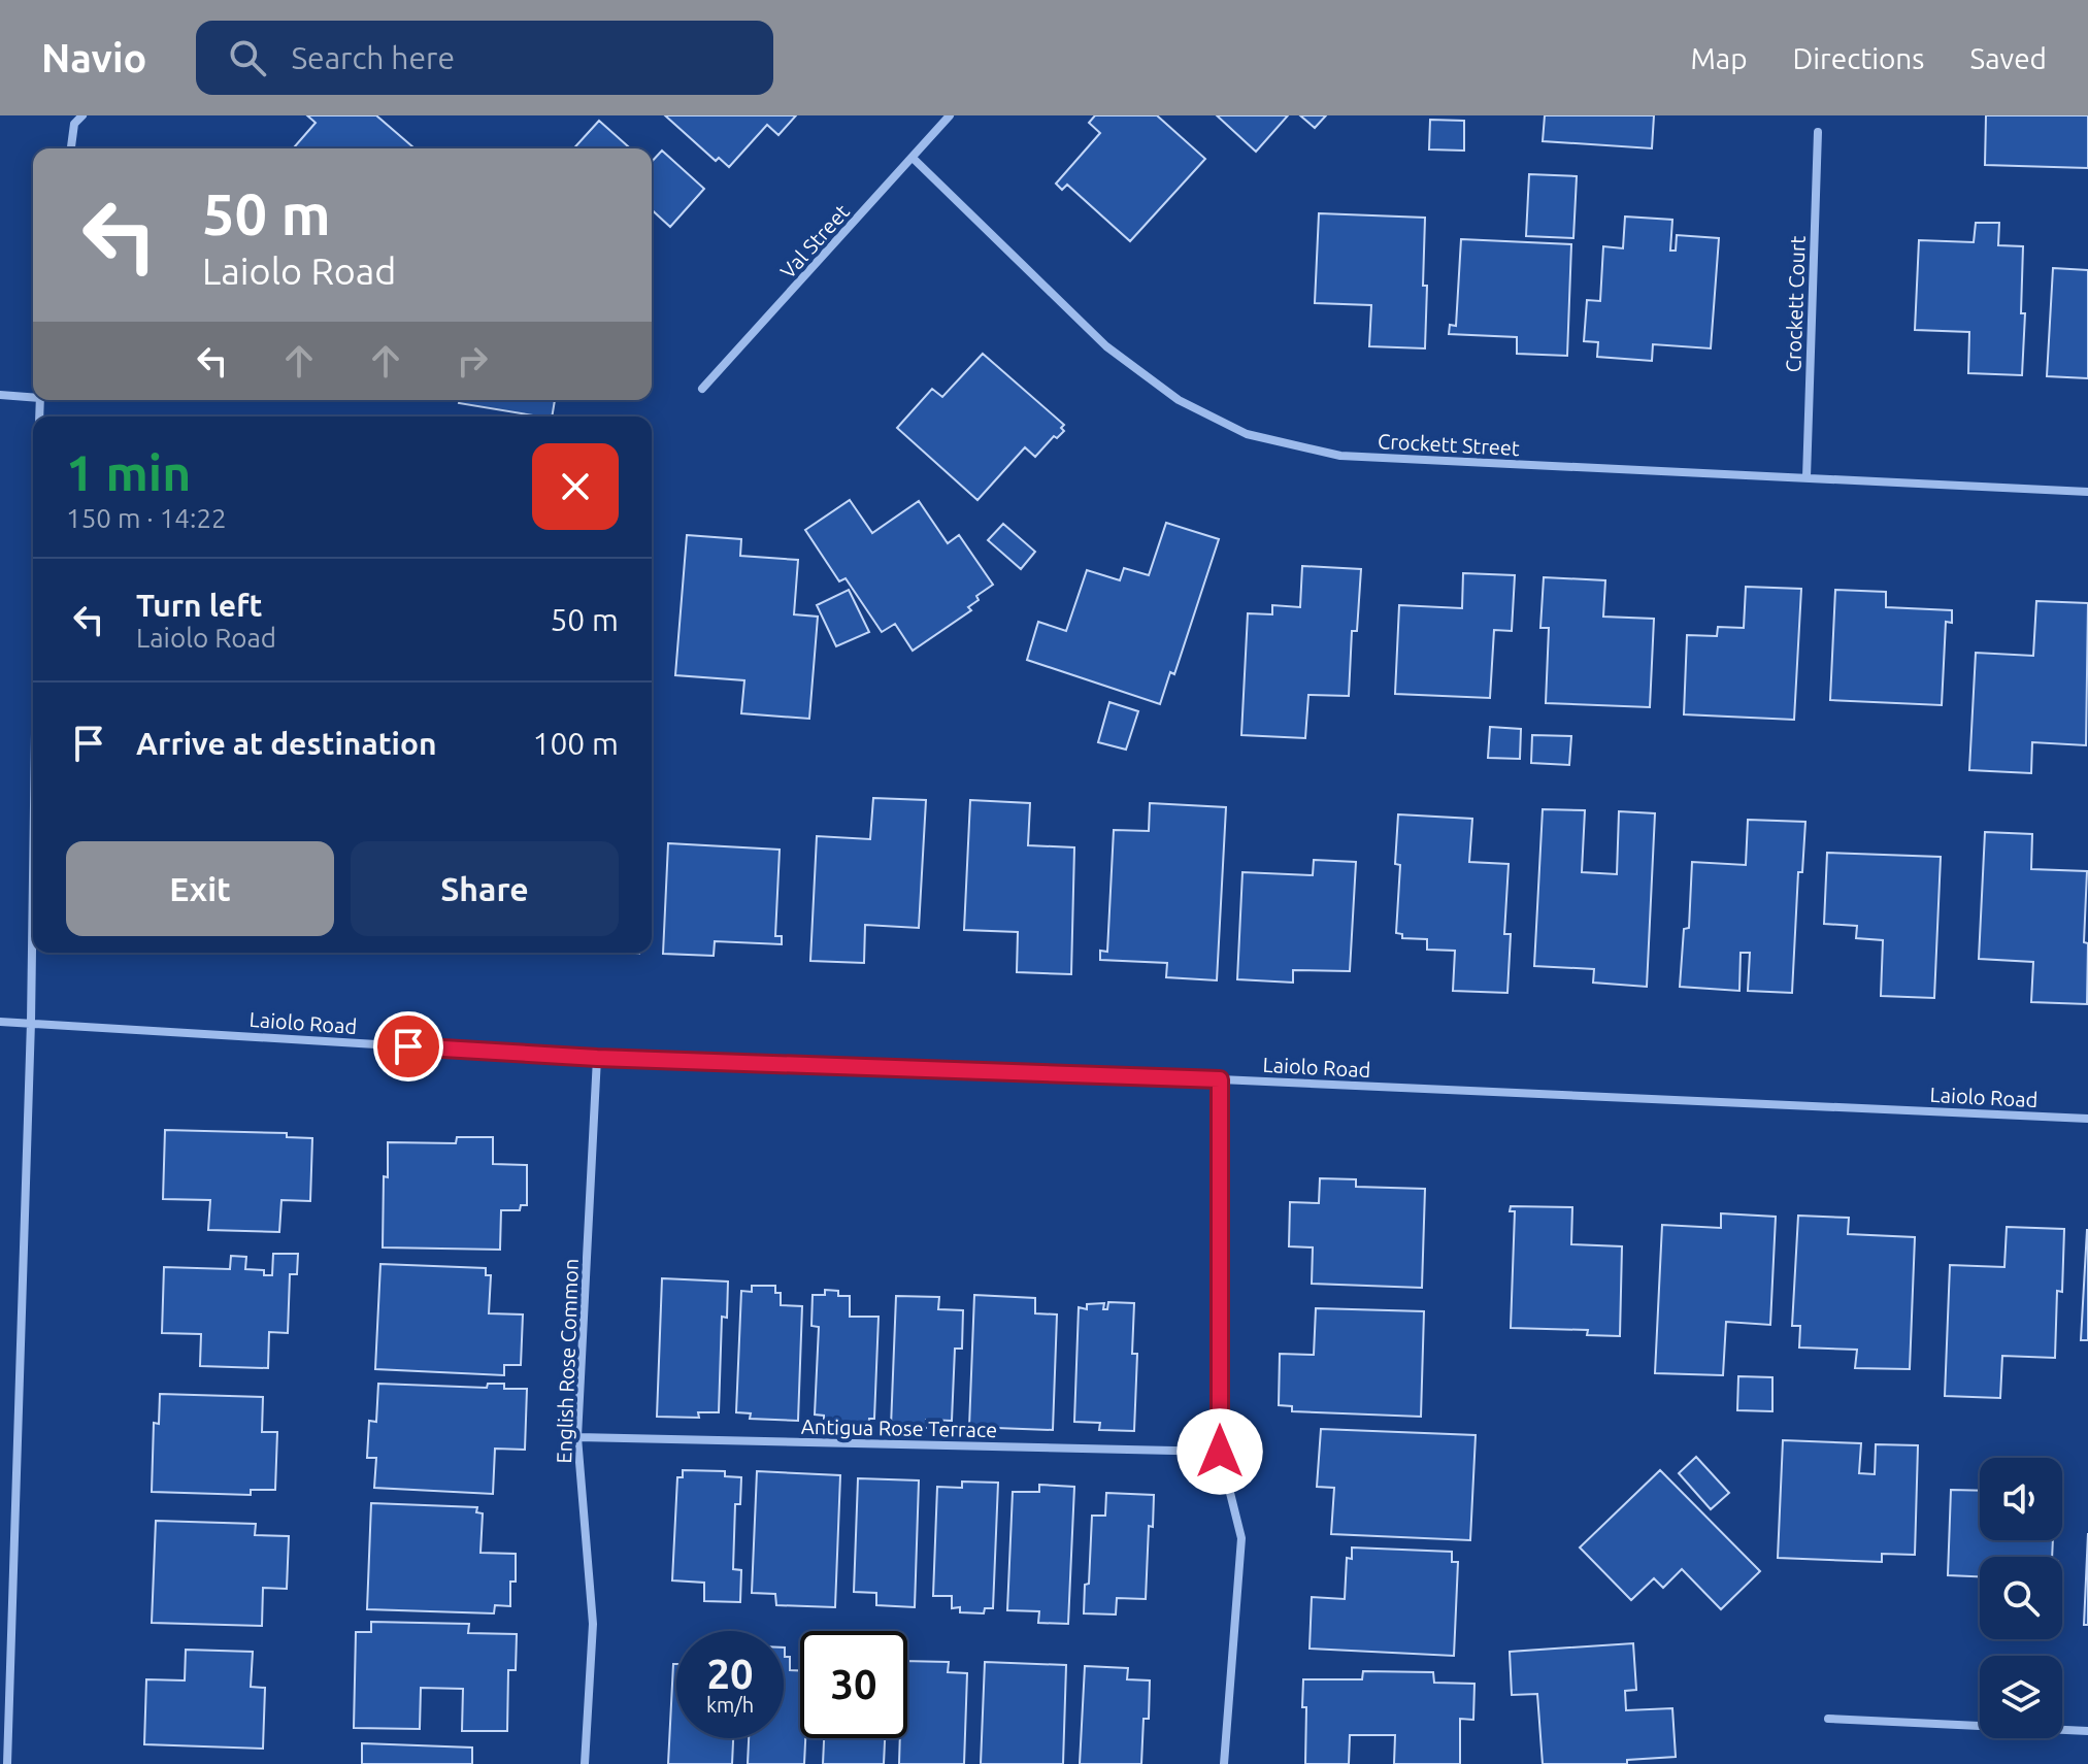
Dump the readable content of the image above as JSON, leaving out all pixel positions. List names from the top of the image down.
{
  "streets": {
    "street": [
      "Val Street",
      "Crockett Court",
      "Crockett Street",
      "Laiolo Road",
      "English Rose Common",
      "Antigua Rose Terrace"
    ]
  },
  "crossings": [
    ["Val Street", "Crockett Street"],
    ["Crockett Court", "Crockett Street"],
    ["Laiolo Road", "English Rose Common"],
    ["English Rose Common", "Antigua Rose Terrace"]
  ],
  "page": {
    "header": "Navio",
    "search": "Search here",
    "nav": ["Map", "Directions", "Saved"],
    "turn": ["50 m", "Laiolo Road"],
    "heading": ["1 min", "150 m · 14:22"],
    "list": [
      {
        "name": "Turn left",
        "note": "Laiolo Road",
        "value": "50 m"
      },
      {
        "name": "Arrive at destination",
        "value": "100 m"
      }
    ],
    "buttons": ["Exit", "Share"],
    "speed": "20 km/h",
    "limit": "30"
  }
}
